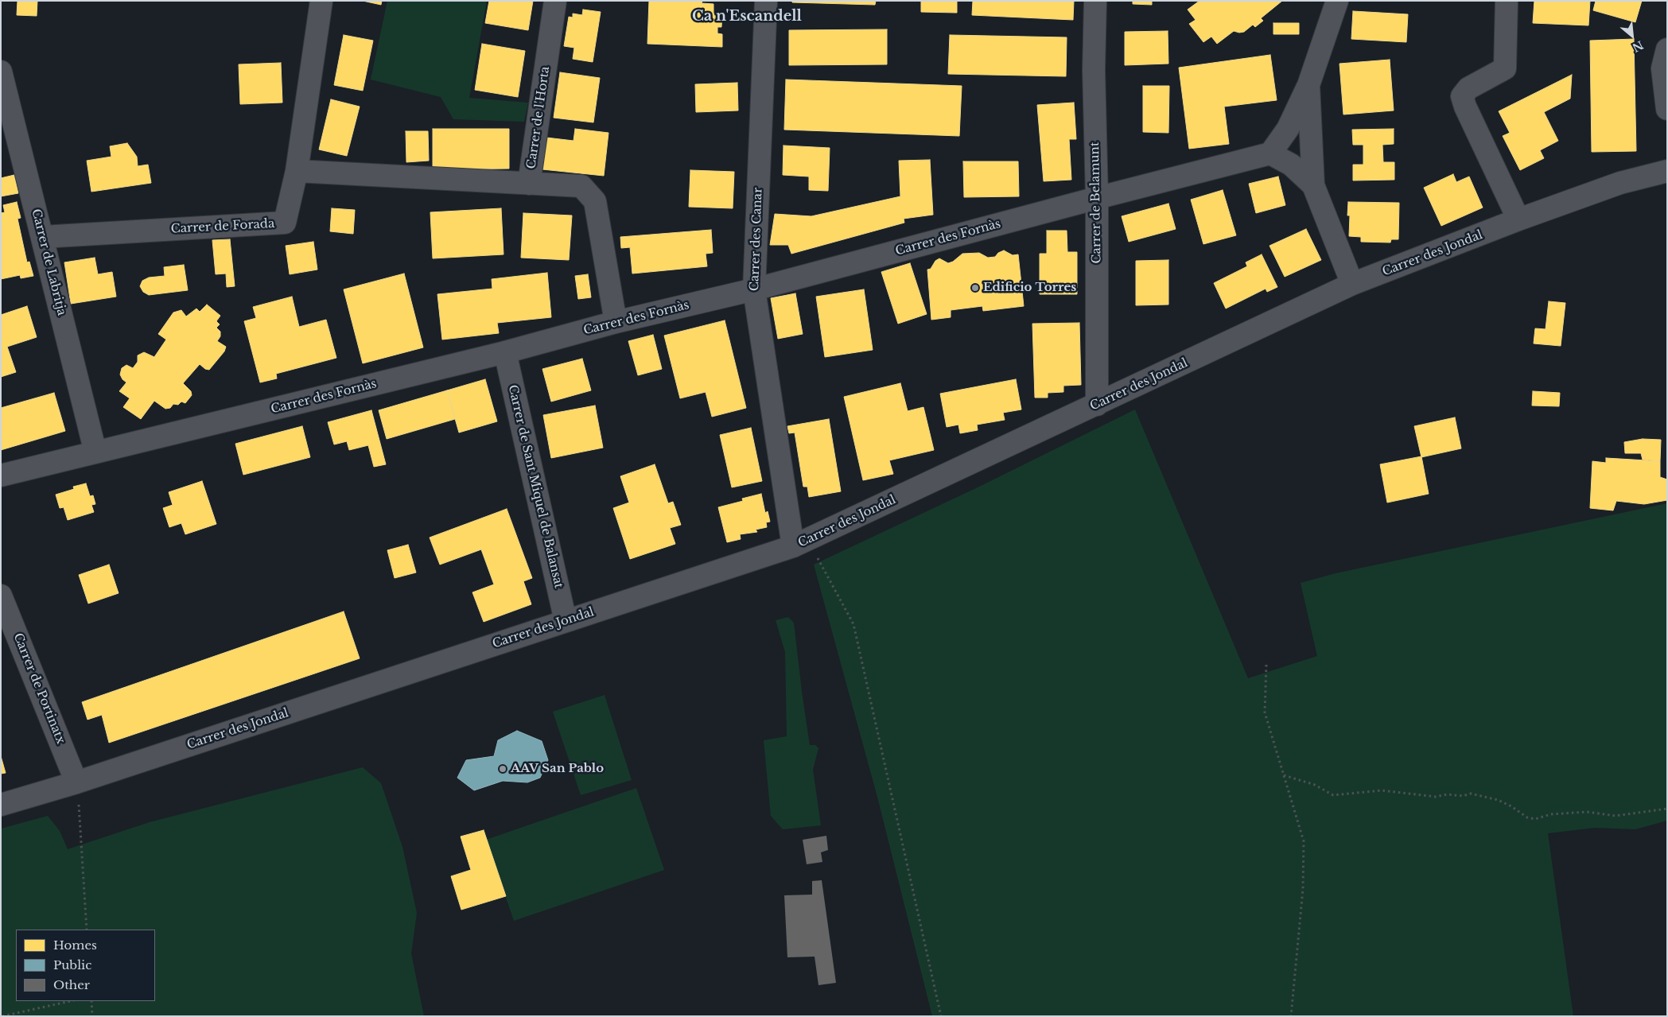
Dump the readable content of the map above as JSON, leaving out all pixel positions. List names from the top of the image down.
{
  "streets": {
    "street": [
      "Carrer de l'Horta",
      "Carrer de Belamunt",
      "Carrer de Forada",
      "Carrer des Fornàs",
      "Carrer des Canar",
      "Carrer des Jondal",
      "Carrer de Labritja",
      "Carrer de Sant Miquel de Balansat",
      "Carrer de Portinatx"
    ]
  },
  "crossings": [
    ["Carrer de l'Horta", "Carrer des Fornàs"],
    ["Carrer de Belamunt", "Carrer des Fornàs"],
    ["Carrer de Belamunt", "Carrer des Jondal"],
    ["Carrer de Forada", "Carrer de Labritja"],
    ["Carrer des Fornàs", "Carrer des Canar"],
    ["Carrer des Fornàs", "Carrer de Labritja"],
    ["Carrer des Fornàs", "Carrer de Sant Miquel de Balansat"],
    ["Carrer des Canar", "Carrer des Jondal"],
    ["Carrer des Jondal", "Carrer de Sant Miquel de Balansat"],
    ["Carrer des Jondal", "Carrer de Portinatx"]
  ],
  "districts": ["Ca n'Escandell"],
  "places": ["Edificio Torres", "AAV San Pablo"],
  "legend": ["Homes", "Public", "Other"],
  "north": "bottom right"
}
